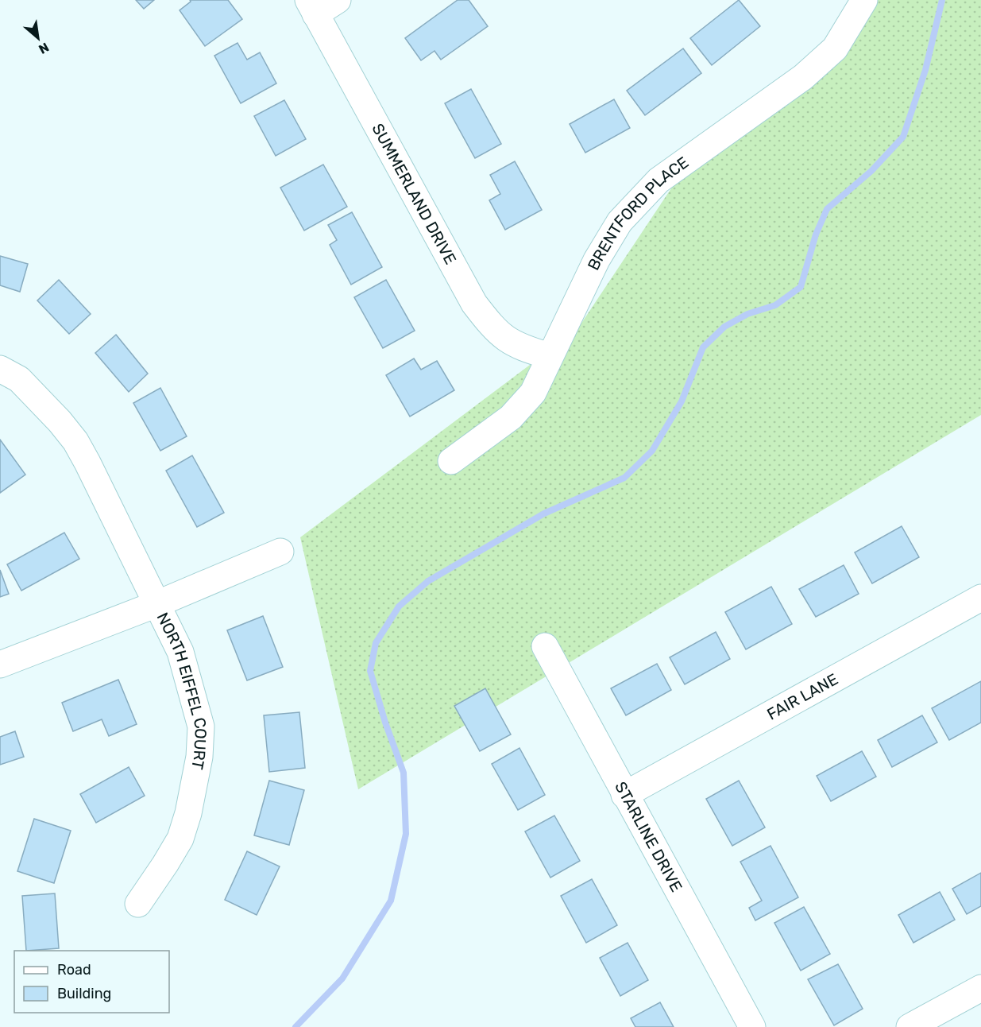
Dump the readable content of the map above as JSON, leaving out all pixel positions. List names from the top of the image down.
{
  "streets": {
    "street": [
      "SUMMERLAND DRIVE",
      "BRENTFORD PLACE",
      "NORTH EIFFEL COURT",
      "FAIR LANE",
      "STARLINE DRIVE"
    ]
  },
  "crossings": [
    ["SUMMERLAND DRIVE", "BRENTFORD PLACE"],
    ["FAIR LANE", "STARLINE DRIVE"]
  ],
  "legend": ["Road", "Building"],
  "north": "bottom right"
}
